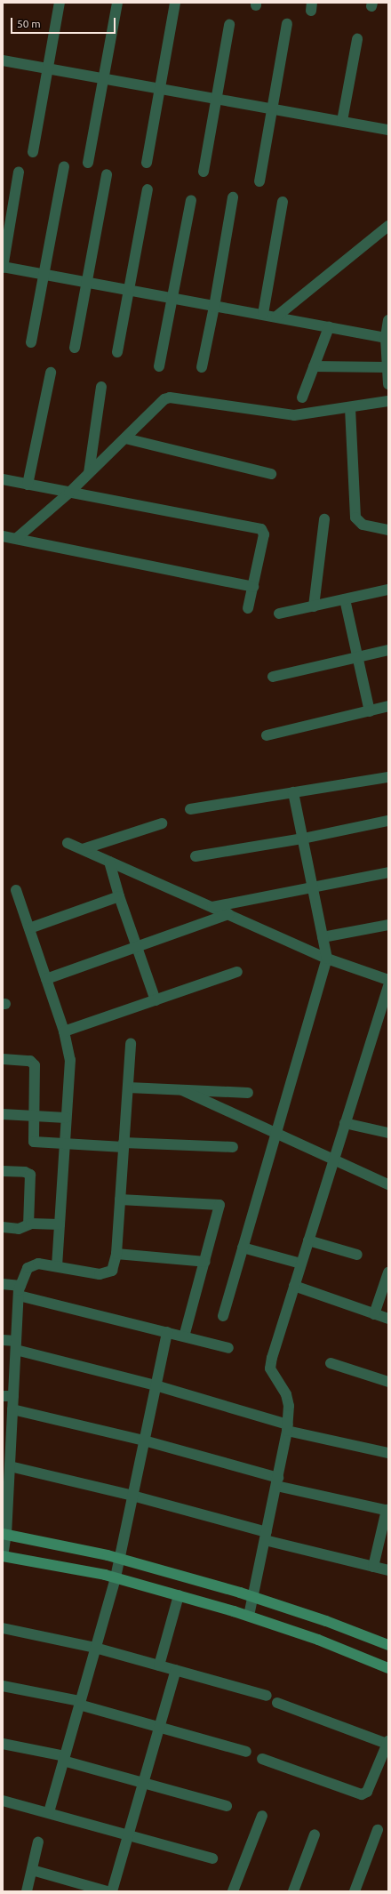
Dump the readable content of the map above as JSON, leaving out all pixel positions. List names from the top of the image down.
{
  "scale_bar": "50 m"
}
